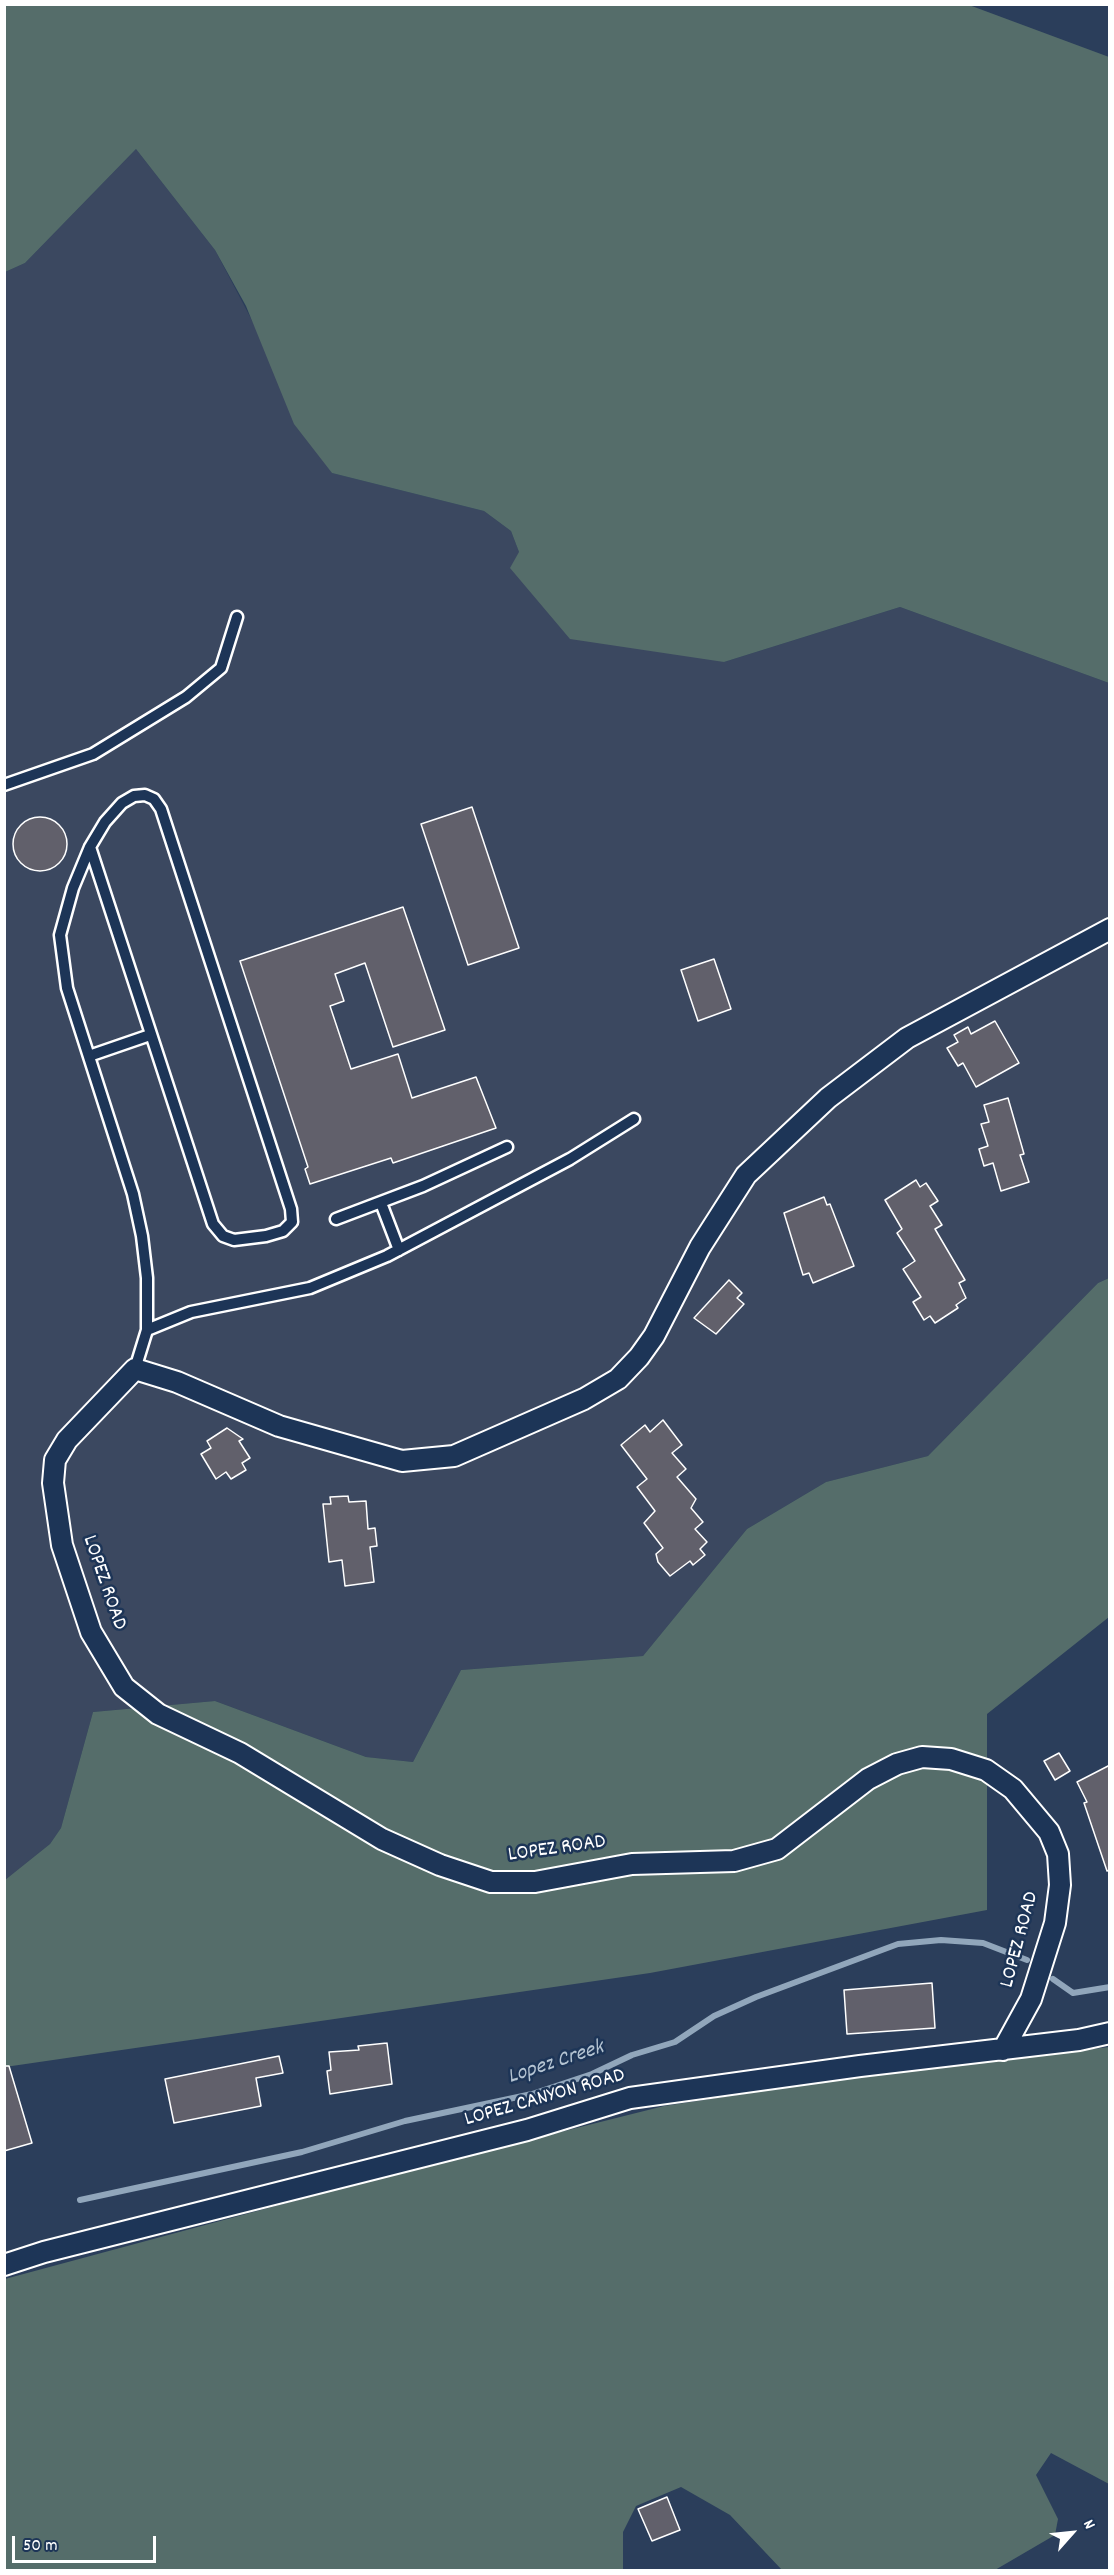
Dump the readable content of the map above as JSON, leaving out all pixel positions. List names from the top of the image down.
{
  "streets": {
    "street": ["LOPEZ ROAD", "LOPEZ CANYON ROAD"]
  },
  "crossings": [
    ["LOPEZ ROAD", "LOPEZ CANYON ROAD"]
  ],
  "water": ["Lopez Creek"],
  "scale_bar": "50 m",
  "north": "top right"
}
